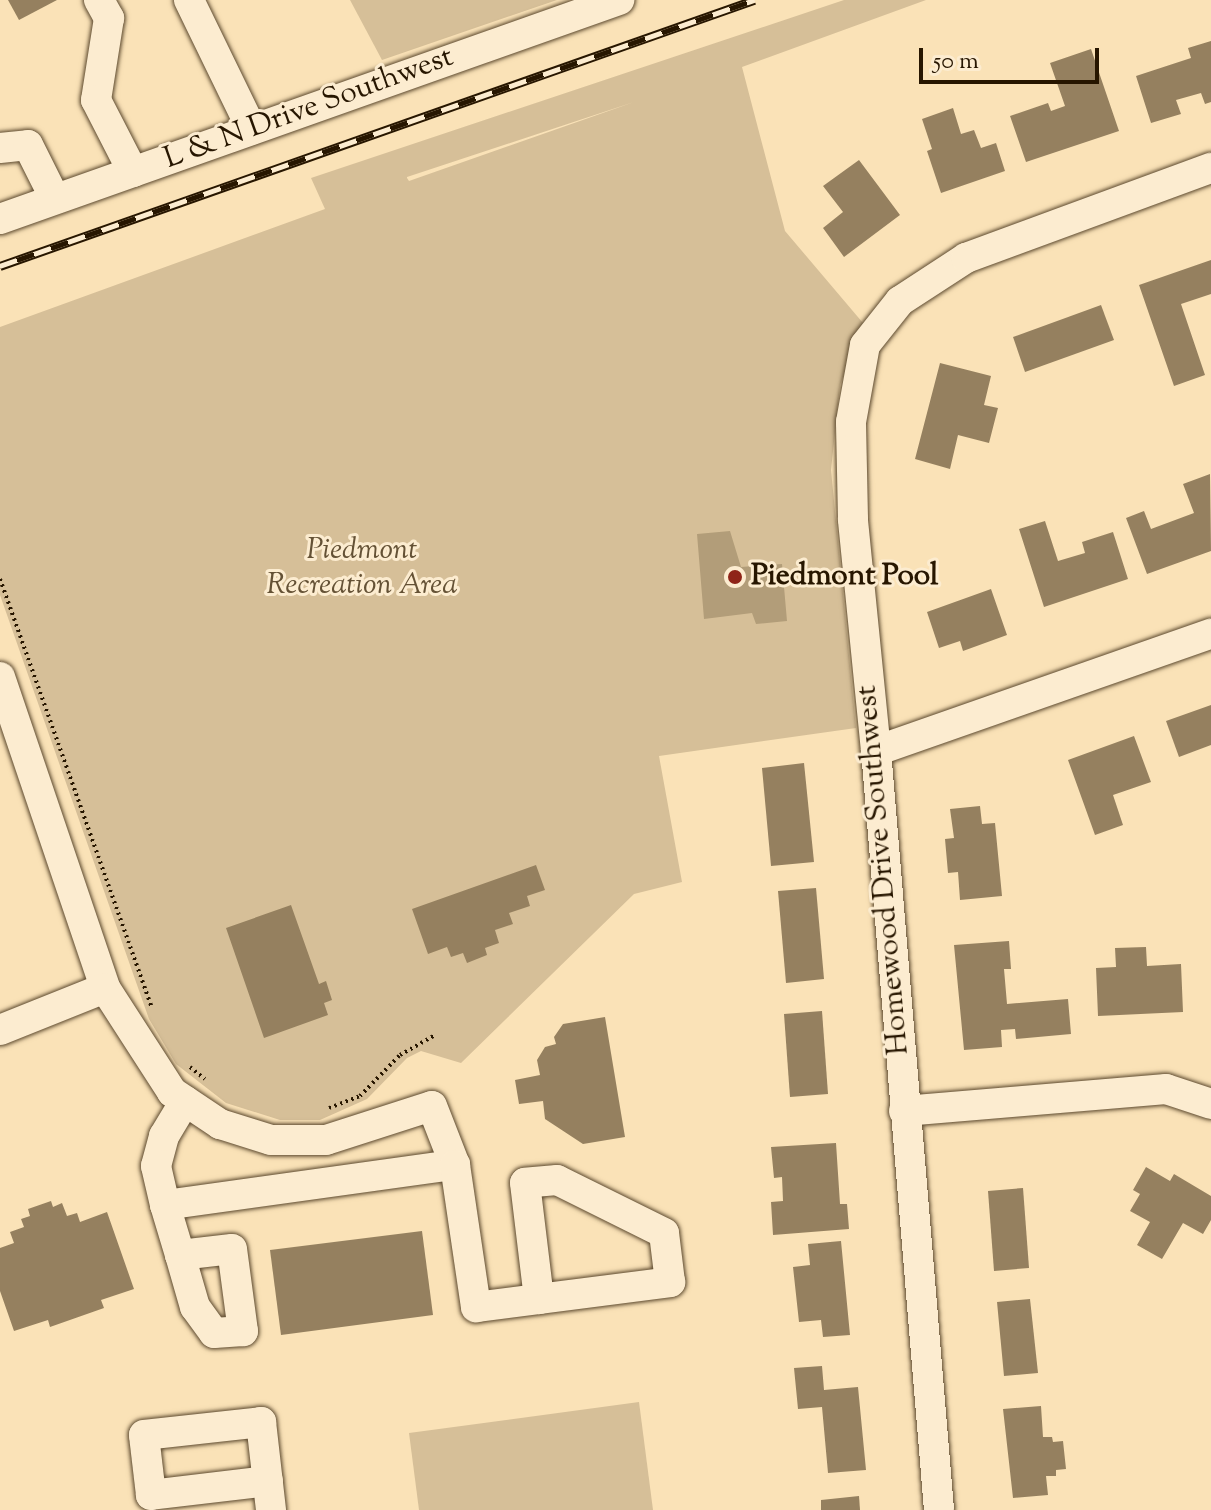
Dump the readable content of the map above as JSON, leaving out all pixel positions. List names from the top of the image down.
{
  "streets": {
    "street": ["L & N Drive Southwest", "Homewood Drive Southwest"]
  },
  "parks": ["Piedmont Recreation Area"],
  "places": ["Piedmont Pool"],
  "scale_bar": "50 m"
}
